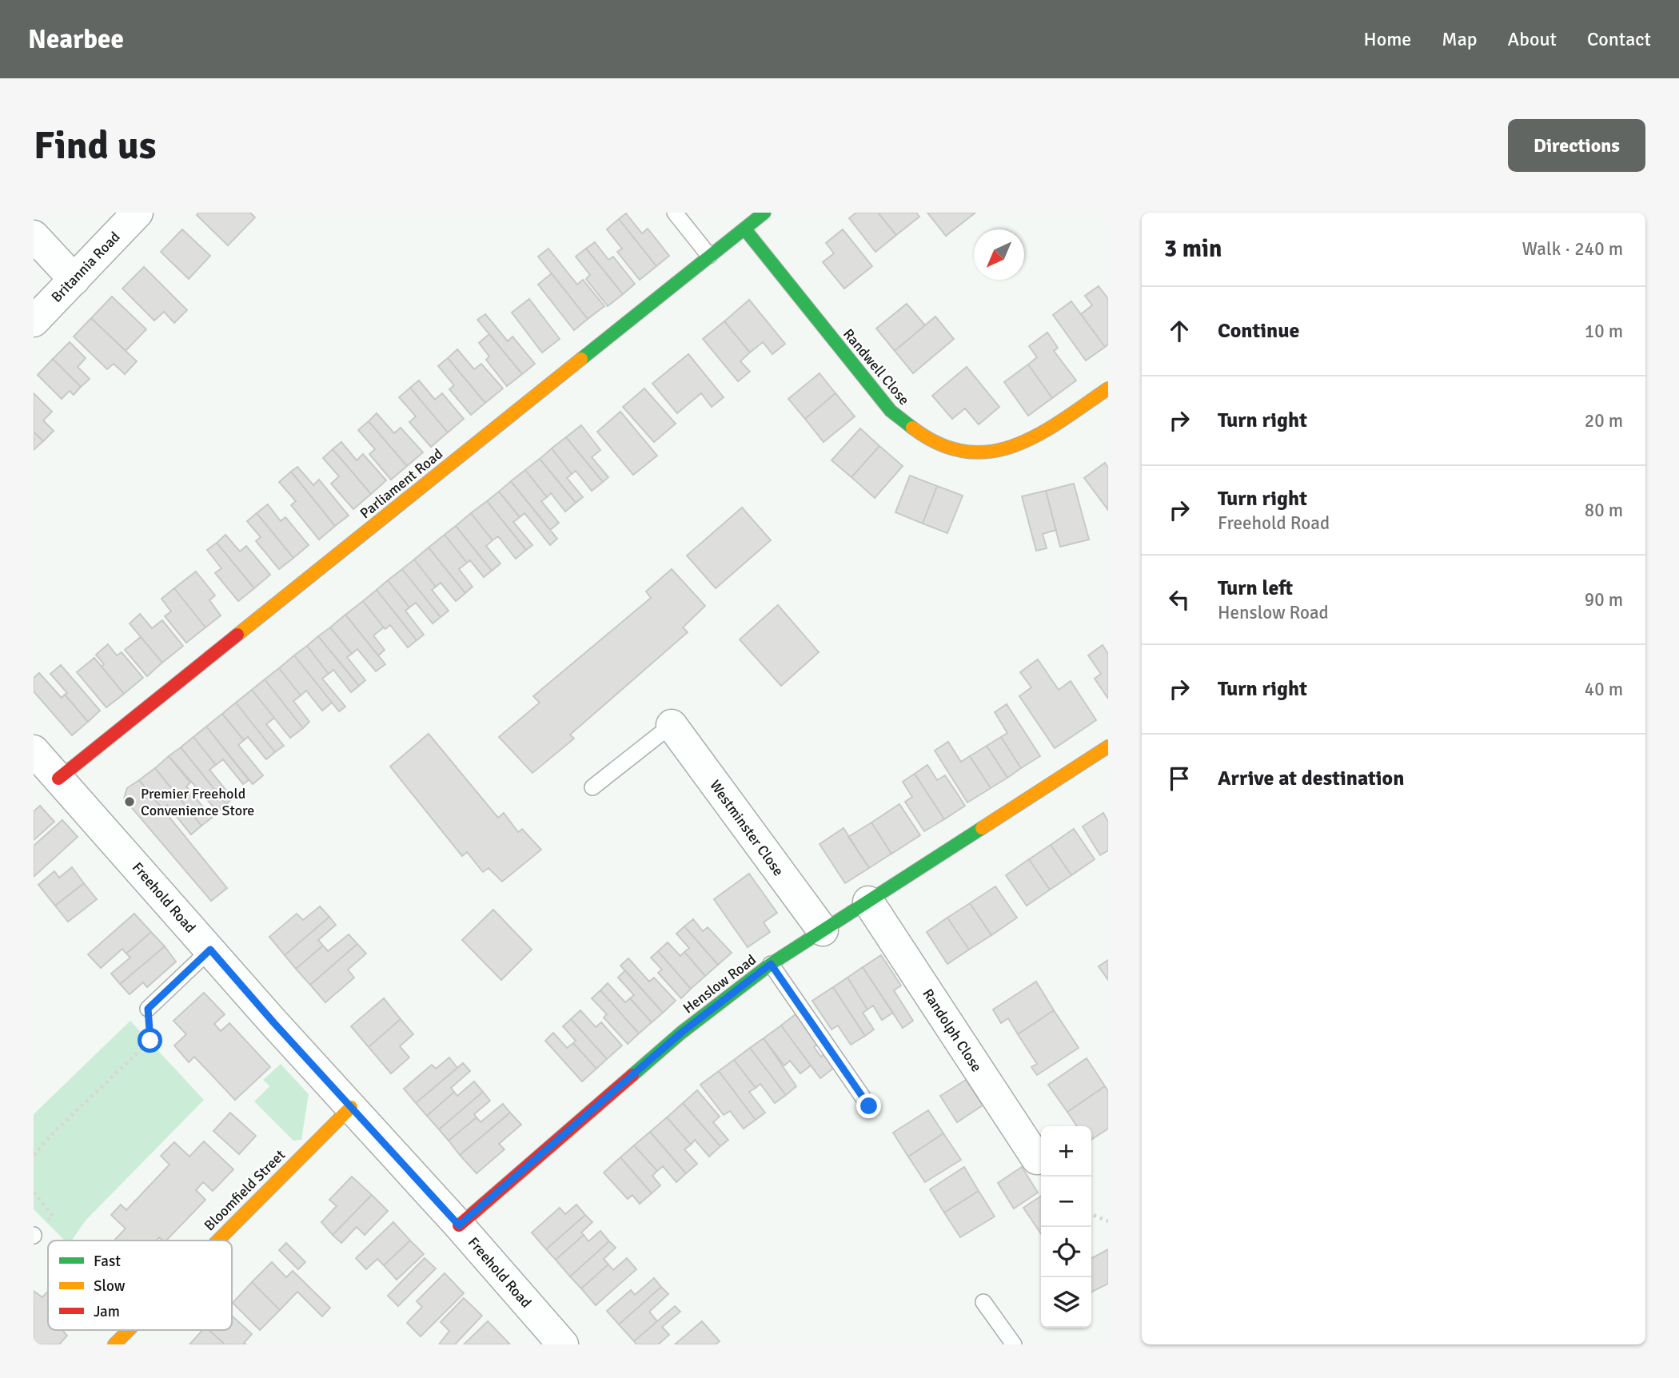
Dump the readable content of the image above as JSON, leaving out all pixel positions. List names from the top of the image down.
{
  "streets": {
    "street": [
      "Britannia Road",
      "Randwell Close",
      "Parliament Road",
      "Westminster Close",
      "Freehold Road",
      "Henslow Road",
      "Randolph Close",
      "Bloomfield Street"
    ]
  },
  "crossings": [
    ["Randwell Close", "Parliament Road"],
    ["Parliament Road", "Freehold Road"],
    ["Westminster Close", "Henslow Road"],
    ["Freehold Road", "Henslow Road"],
    ["Freehold Road", "Bloomfield Street"],
    ["Henslow Road", "Randolph Close"]
  ],
  "places": ["Premier Freehold Convenience Store"],
  "legend": ["Fast", "Slow", "Jam"],
  "north": "bottom left",
  "page": {
    "header": "Nearbee",
    "nav": [
      "Home",
      "Map",
      "About",
      "Contact"
    ],
    "buttons": "Directions",
    "title": "Find us",
    "heading": ["3 min", "Walk · 240 m"],
    "list": [
      ["Continue", "10 m"],
      ["Turn right", "20 m"],
      ["Turn right", "Freehold Road", "80 m"],
      ["Turn left", "Henslow Road", "90 m"],
      ["Turn right", "40 m"],
      "Arrive at destination"
    ],
    "map_buttons": ["+", "−"]
  }
}
